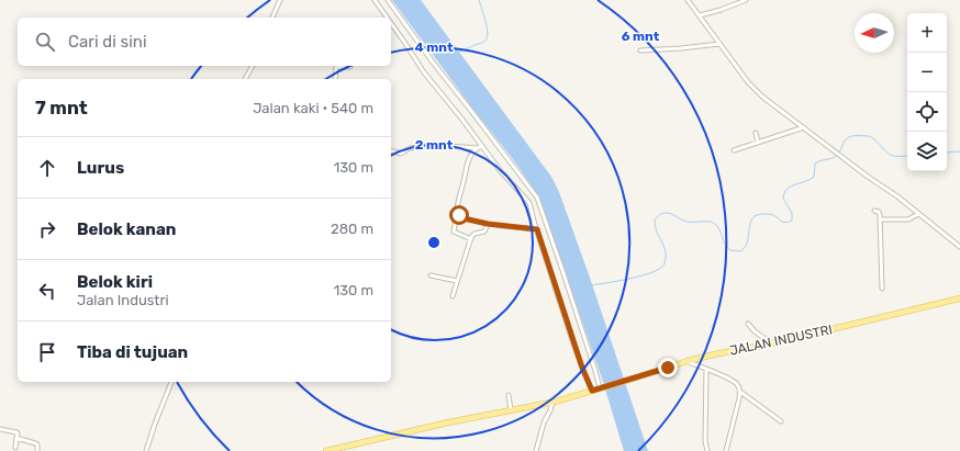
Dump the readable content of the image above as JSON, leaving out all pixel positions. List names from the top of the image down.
{
  "streets": {
    "main road": ["JALAN INDUSTRI"]
  },
  "north": "left",
  "page": {
    "map_buttons": ["+", "−"],
    "search": "Cari di sini",
    "heading": ["7 mnt", "Jalan kaki · 540 m"],
    "list": [
      ["Lurus", "130 m"],
      ["Belok kanan", "280 m"],
      ["Belok kiri", "Jalan Industri", "130 m"],
      "Tiba di tujuan"
    ]
  },
  "rings": ["6 mnt", "4 mnt", "2 mnt"]
}
